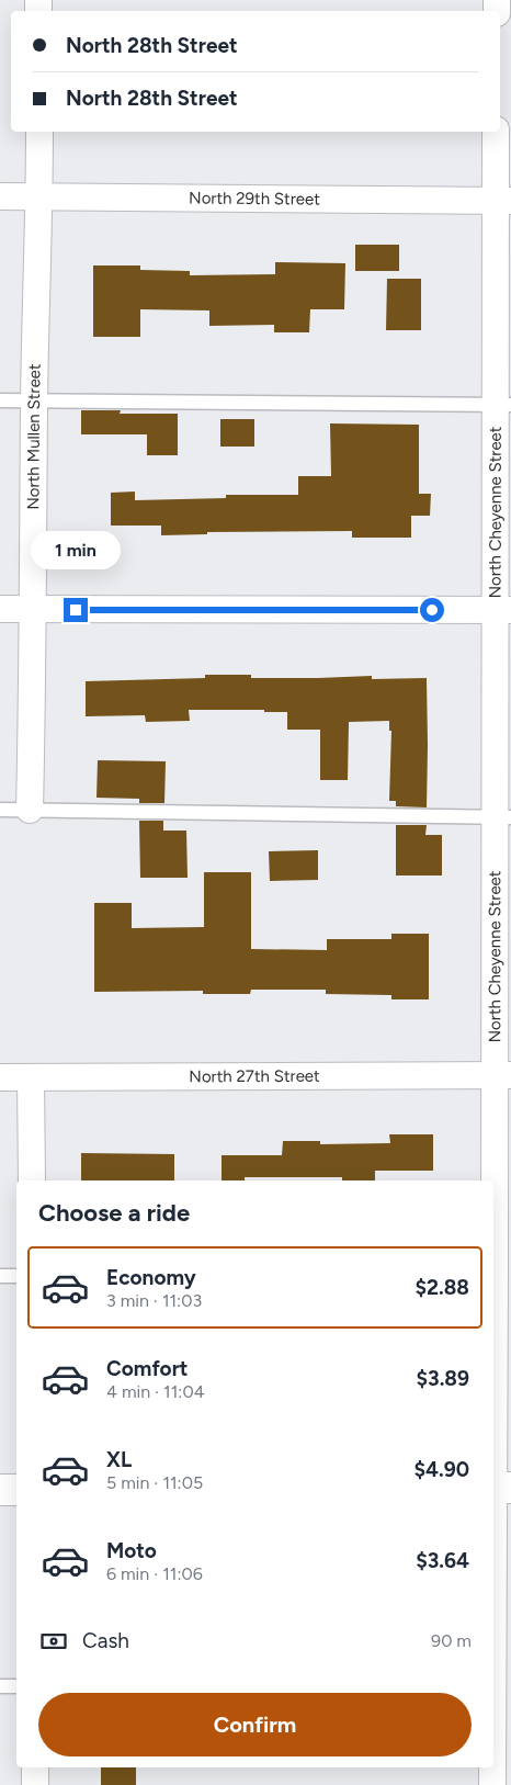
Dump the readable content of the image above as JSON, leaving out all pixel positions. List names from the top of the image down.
{
  "streets": {
    "street": [
      "North 29th Street",
      "North Mullen Street",
      "North Cheyenne Street",
      "North 27th Street"
    ]
  },
  "crossings": [
    ["North 29th Street", "North Mullen Street"],
    ["North 29th Street", "North Cheyenne Street"],
    ["North Cheyenne Street", "North 27th Street"]
  ],
  "page": {
    "banner": ["North 28th Street", "North 28th Street"],
    "bubble": "1 min",
    "heading": "Choose a ride",
    "list": [
      {
        "name": "Economy",
        "note": "3 min · 11:03",
        "value": "$2.88"
      },
      {
        "name": "Comfort",
        "note": "4 min · 11:04",
        "value": "$3.89"
      },
      {
        "name": "XL",
        "note": "5 min · 11:05",
        "value": "$4.90"
      },
      {
        "name": "Moto",
        "note": "6 min · 11:06",
        "value": "$3.64"
      }
    ],
    "pay": ["Cash", "90 m"],
    "buttons": "Confirm"
  }
}
